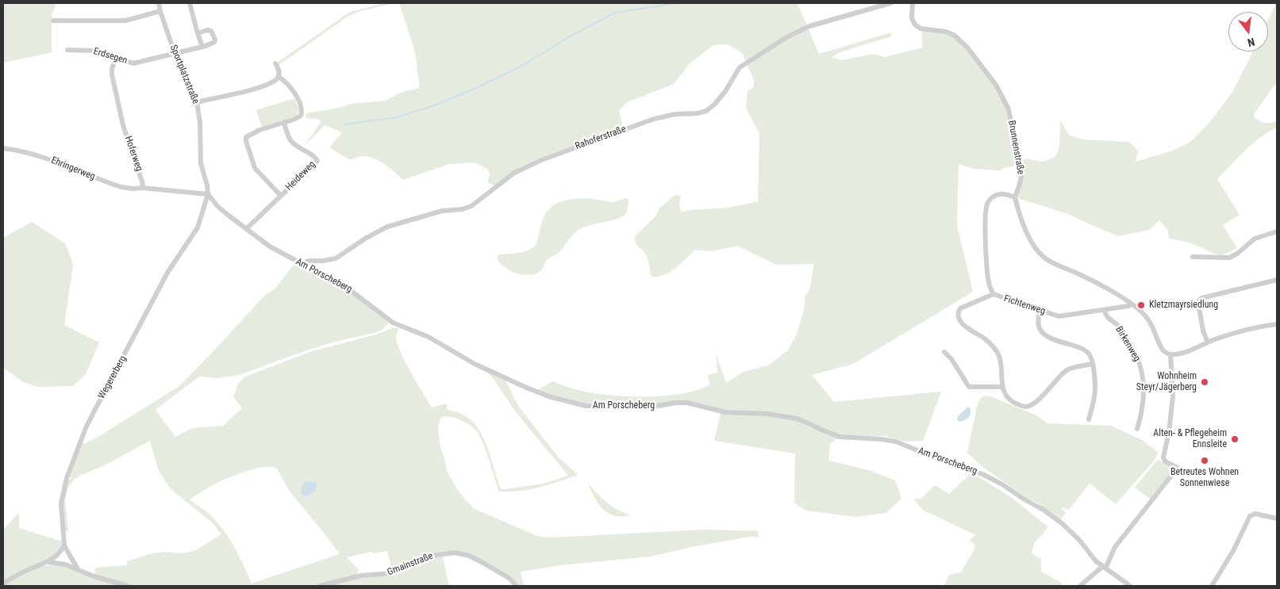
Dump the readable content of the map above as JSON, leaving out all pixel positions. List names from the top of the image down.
{
  "streets": {
    "street": [
      "Erdsegen",
      "Sportplatzstraße",
      "Rahoferstraße",
      "Brunnenstraße",
      "Hoferweg",
      "Ehringerweg",
      "Heideweg",
      "Am Porscheberg",
      "Fichtenweg",
      "Birkenweg",
      "Wegererberg",
      "Gmainstraße"
    ]
  },
  "crossings": [
    ["Erdsegen", "Sportplatzstraße"],
    ["Erdsegen", "Hoferweg"],
    ["Sportplatzstraße", "Am Porscheberg"],
    ["Sportplatzstraße", "Wegererberg"],
    ["Rahoferstraße", "Am Porscheberg"],
    ["Brunnenstraße", "Fichtenweg"],
    ["Hoferweg", "Ehringerweg"],
    ["Heideweg", "Am Porscheberg"],
    ["Am Porscheberg", "Wegererberg"],
    ["Fichtenweg", "Birkenweg"]
  ],
  "places": [
    "Kletzmayrsiedlung",
    "Wohnheim Steyr/Jägerberg",
    "Alten- & Pflegeheim Ennsleite",
    "Betreutes Wohnen Sonnenwiese"
  ],
  "north": "bottom"
}
